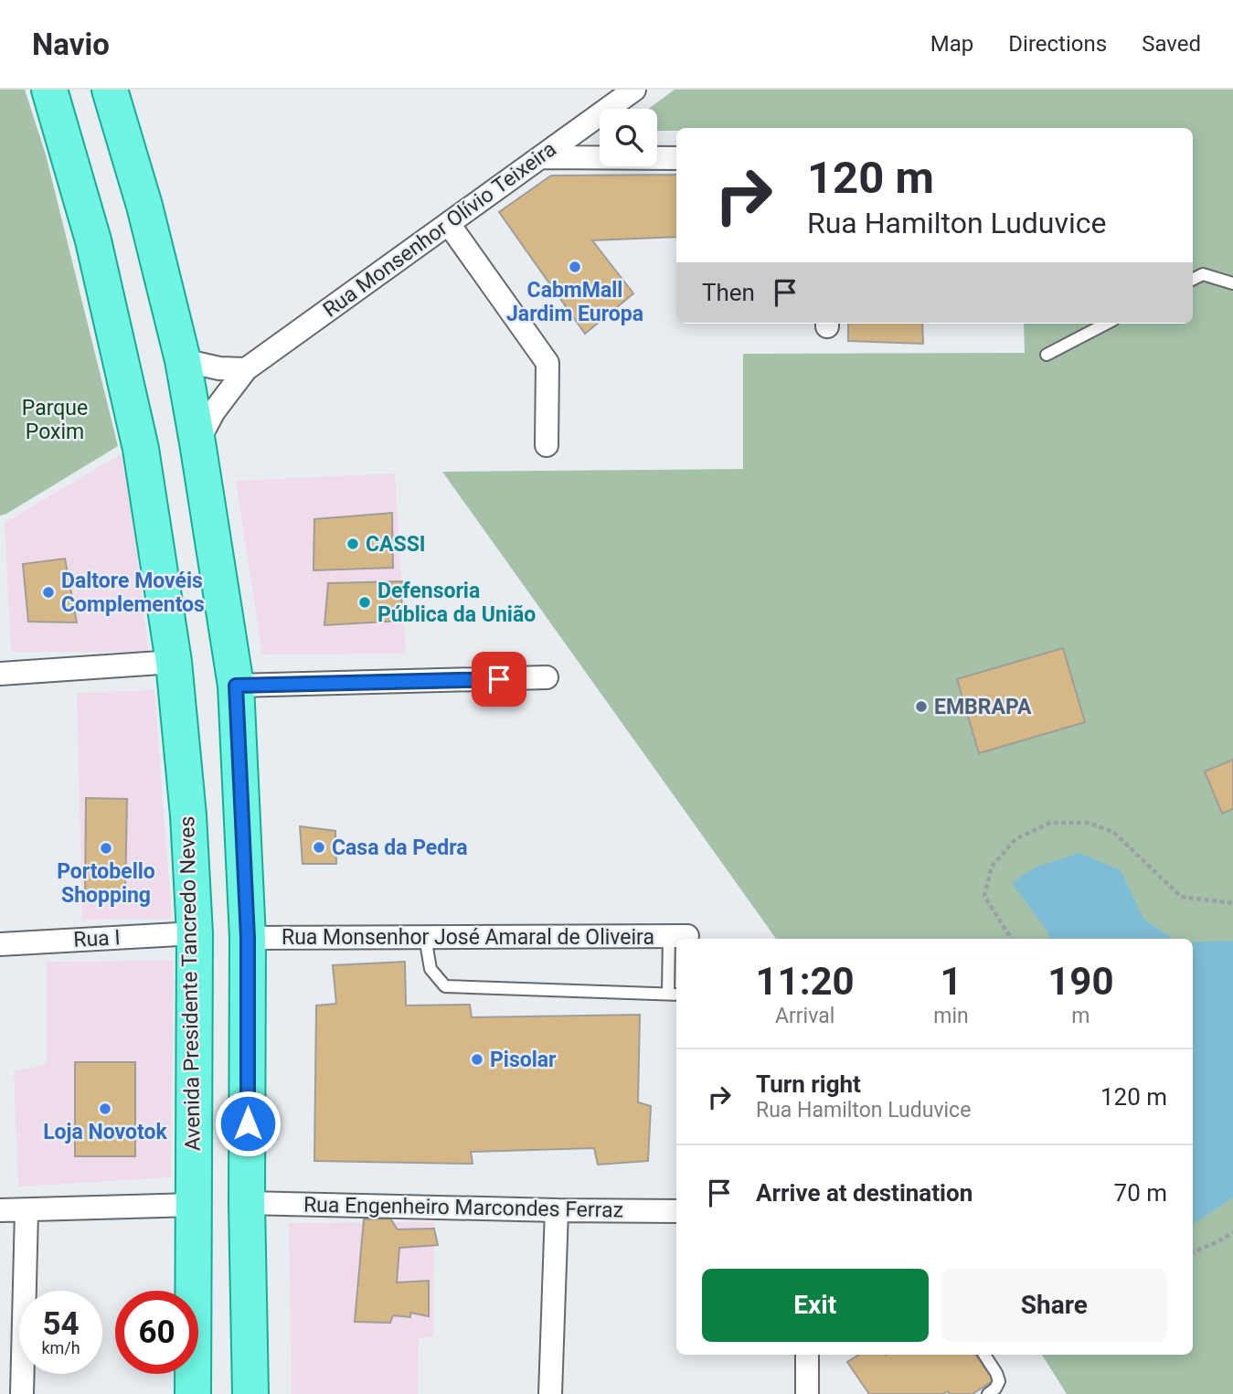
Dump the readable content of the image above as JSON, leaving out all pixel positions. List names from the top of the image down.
{
  "streets": {
    "main road": ["Avenida Presidente Tancredo Neves"],
    "street": [
      "Rua Monsenhor Olívio Teixeira",
      "Rua Monsenhor José Amaral de Oliveira",
      "Rua I",
      "Rua Engenheiro Marcondes Ferraz"
    ]
  },
  "crossings": [
    ["Rua I", "Avenida Presidente Tancredo Neves"]
  ],
  "parks": ["Parque Poxim"],
  "places": [
    "CabmMall Jardim Europa",
    "CASSI",
    "Daltore Movéis Complementos",
    "Defensoria Pública da União",
    "EMBRAPA",
    "Casa da Pedra",
    "Portobello Shopping",
    "Pisolar",
    "Loja Novotok"
  ],
  "page": {
    "header": "Navio",
    "nav": ["Map", "Directions", "Saved"],
    "turn": ["120 m", "Rua Hamilton Luduvice"],
    "then": "Then",
    "eta": [
      "11:20",
      "Arrival",
      "1",
      "min",
      "190",
      "m"
    ],
    "list": [
      {
        "name": "Turn right",
        "note": "Rua Hamilton Luduvice",
        "value": "120 m"
      },
      {
        "name": "Arrive at destination",
        "value": "70 m"
      }
    ],
    "buttons": ["Exit", "Share"],
    "speed": "54 km/h",
    "limit": "60"
  }
}
